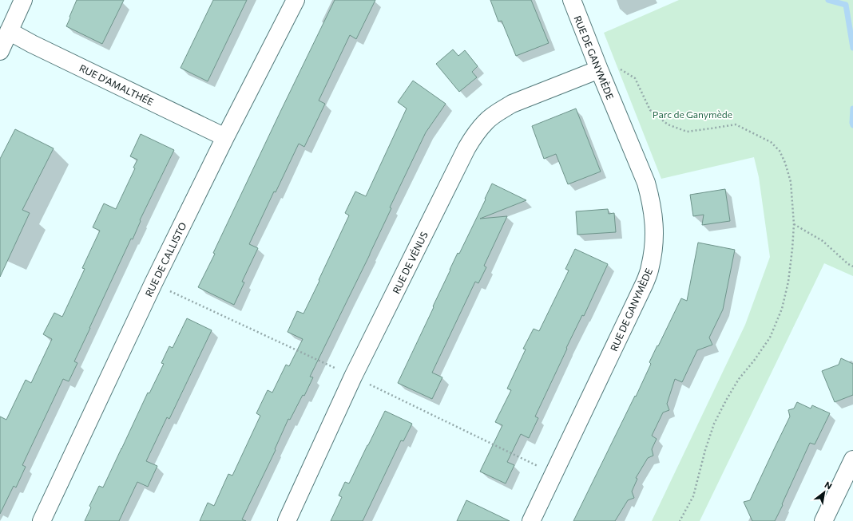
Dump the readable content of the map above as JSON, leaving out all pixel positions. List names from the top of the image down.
{
  "streets": {
    "street": [
      "RUE DE GANYMÈDE",
      "RUE D'AMALTHÉE",
      "RUE DE CALLISTO",
      "RUE DE VÉNUS"
    ]
  },
  "crossings": [
    ["RUE DE GANYMÈDE", "RUE DE VÉNUS"],
    ["RUE D'AMALTHÉE", "RUE DE CALLISTO"]
  ],
  "parks": ["Parc de Ganymède"],
  "north": "top right"
}
